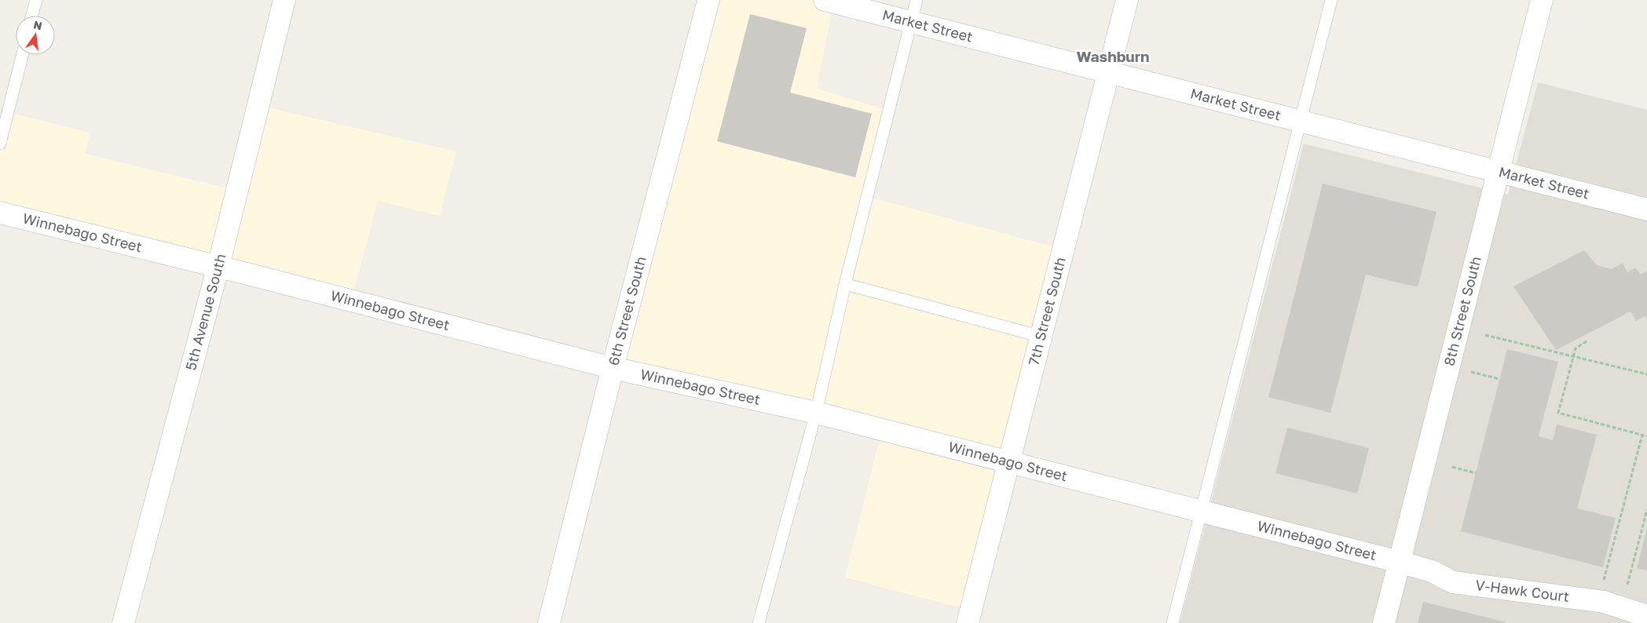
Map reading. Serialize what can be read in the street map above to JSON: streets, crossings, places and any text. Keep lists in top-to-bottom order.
{
  "streets": {
    "street": [
      "Market Street",
      "Winnebago Street",
      "6th Street South",
      "7th Street South",
      "8th Street South",
      "5th Avenue South",
      "V-Hawk Court"
    ]
  },
  "crossings": [
    ["Market Street", "7th Street South"],
    ["Market Street", "8th Street South"],
    ["Winnebago Street", "6th Street South"],
    ["Winnebago Street", "7th Street South"],
    ["Winnebago Street", "8th Street South"],
    ["Winnebago Street", "5th Avenue South"],
    ["Winnebago Street", "V-Hawk Court"],
    ["8th Street South", "V-Hawk Court"]
  ],
  "districts": ["Washburn"],
  "north": "top"
}
